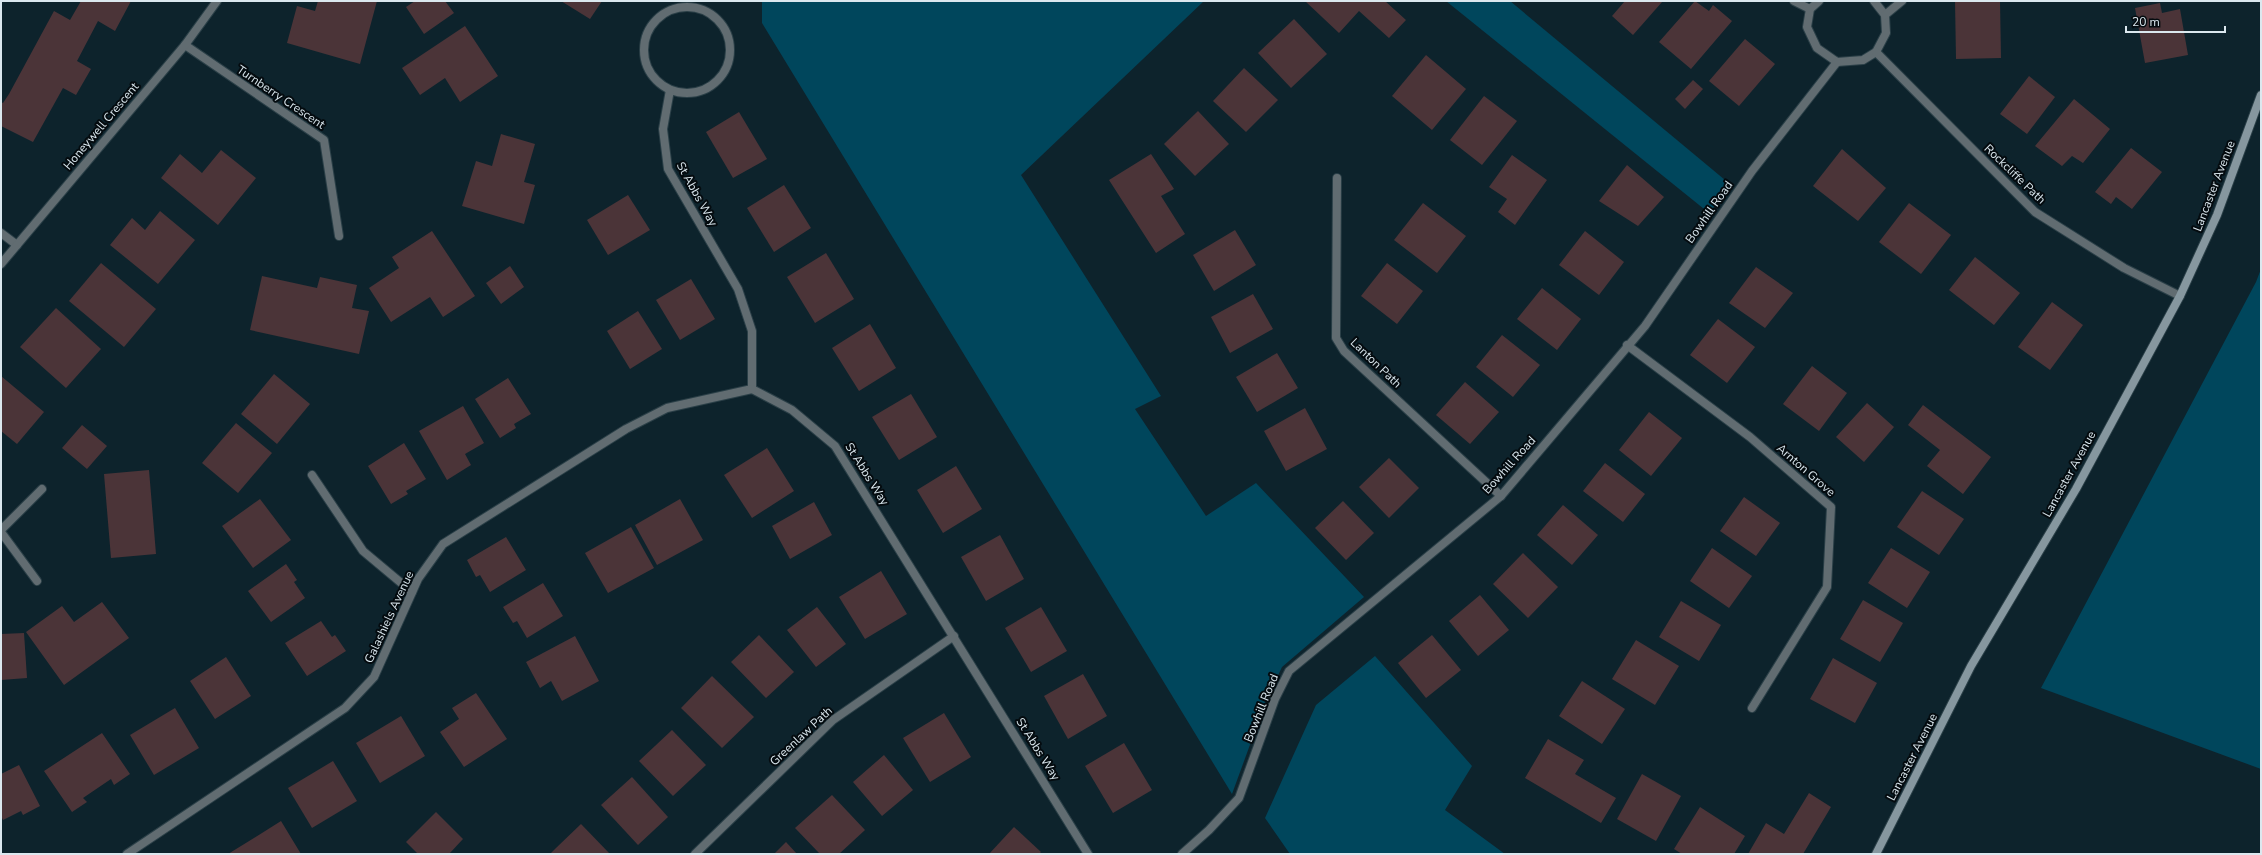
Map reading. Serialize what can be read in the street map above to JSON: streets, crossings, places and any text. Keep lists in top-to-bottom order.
{
  "streets": {
    "main road": ["Lancaster Avenue"],
    "street": [
      "Turnberry Crescent",
      "Honeywell Crescent",
      "Rockcliffe Path",
      "St Abbs Way",
      "Bowhill Road",
      "Lanton Path",
      "Arnton Grove",
      "Galashiels Avenue",
      "Greenlaw Path"
    ]
  },
  "crossings": [
    ["Turnberry Crescent", "Honeywell Crescent"],
    ["Rockcliffe Path", "Lancaster Avenue"],
    ["St Abbs Way", "Galashiels Avenue"],
    ["St Abbs Way", "Greenlaw Path"],
    ["Bowhill Road", "Lanton Path"],
    ["Bowhill Road", "Arnton Grove"]
  ],
  "scale_bar": "20 m"
}
